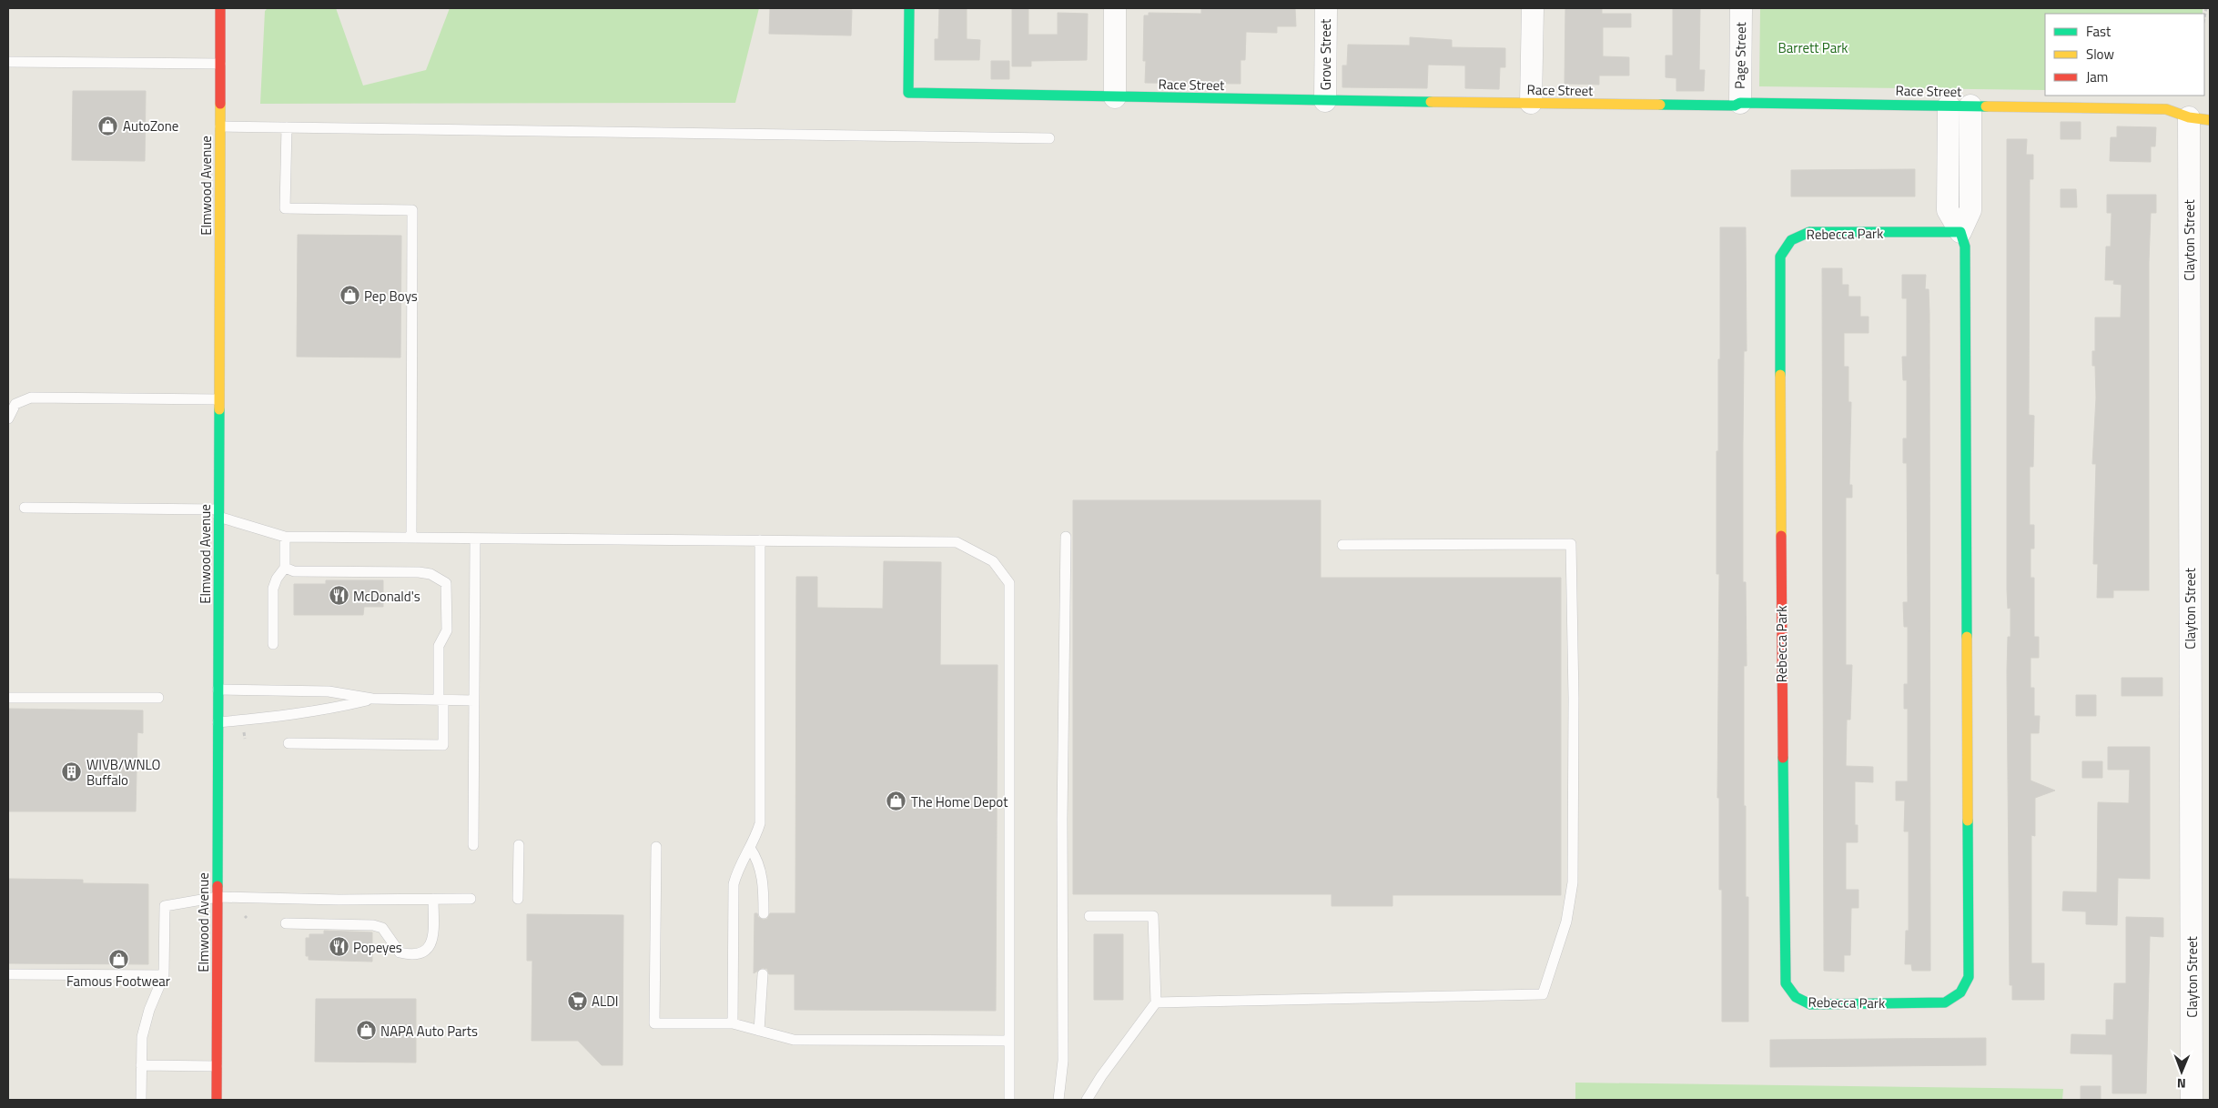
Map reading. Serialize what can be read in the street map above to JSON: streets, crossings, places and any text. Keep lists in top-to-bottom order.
{
  "streets": {
    "street": [
      "Grove Street",
      "Page Street",
      "Race Street",
      "Elmwood Avenue",
      "Rebecca Park",
      "Clayton Street"
    ]
  },
  "crossings": [
    ["Grove Street", "Race Street"],
    ["Page Street", "Race Street"],
    ["Race Street", "Rebecca Park"],
    ["Race Street", "Clayton Street"]
  ],
  "parks": ["Barrett Park"],
  "places": {
    "shop": [
      "AutoZone",
      "Pep Boys",
      "The Home Depot",
      "Famous Footwear",
      "NAPA Auto Parts"
    ],
    "restaurant": ["McDonald's", "Popeyes"],
    "building": ["WIVB/WNLO Buffalo"],
    "supermarket": ["ALDI"]
  },
  "legend": ["Fast", "Slow", "Jam"],
  "north": "bottom"
}
